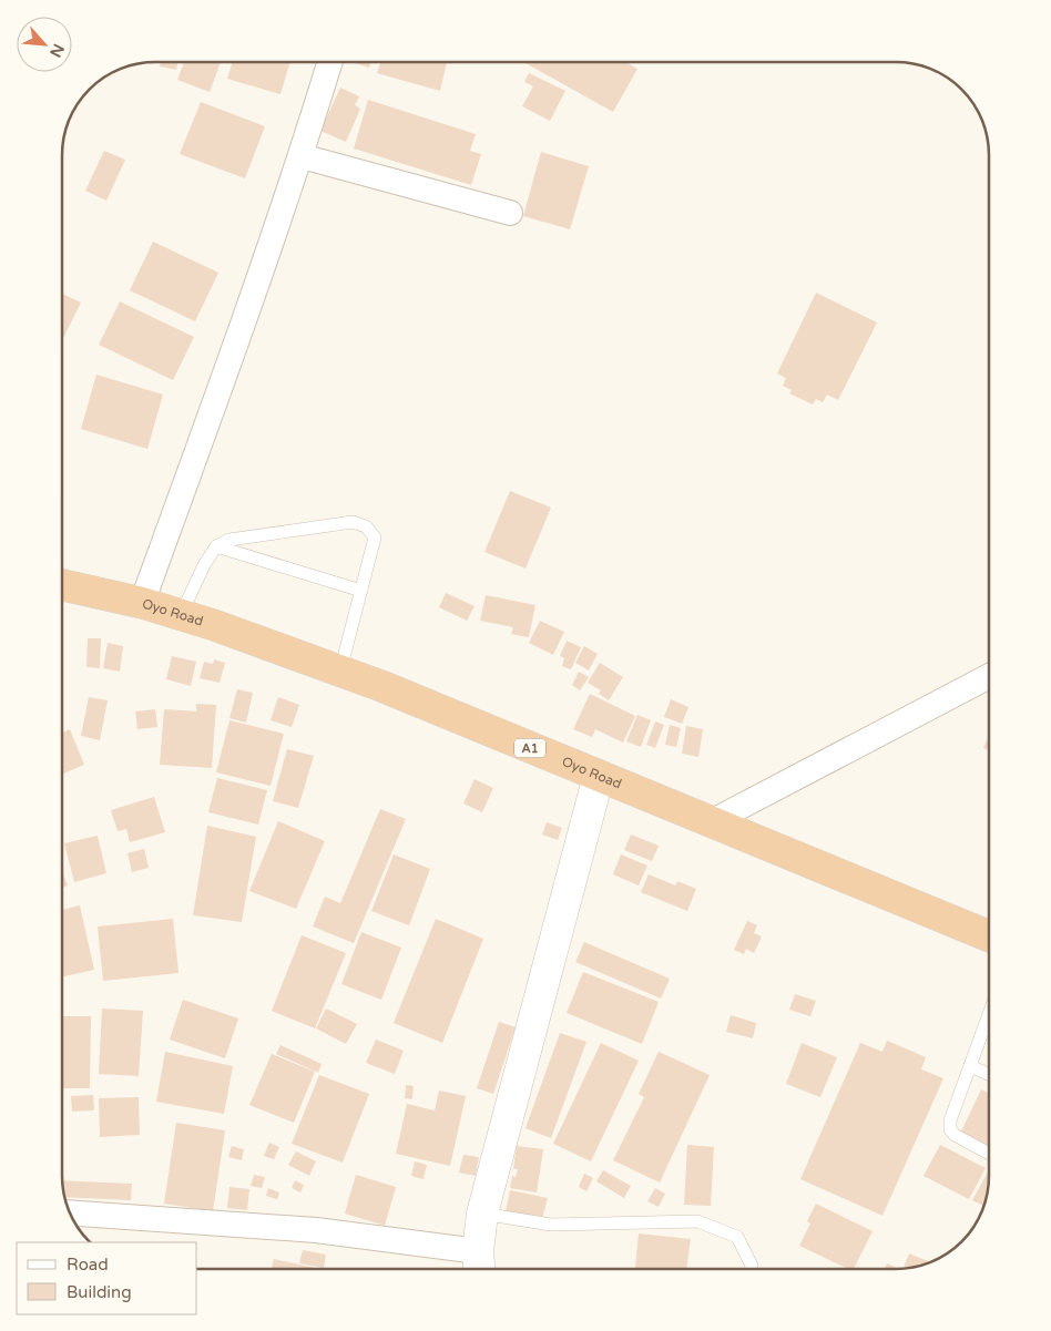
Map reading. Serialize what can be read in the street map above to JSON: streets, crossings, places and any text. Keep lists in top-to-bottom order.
{
  "streets": {
    "highway": ["Oyo Road", "A1"]
  },
  "legend": ["Road", "Building"],
  "north": "bottom right"
}
